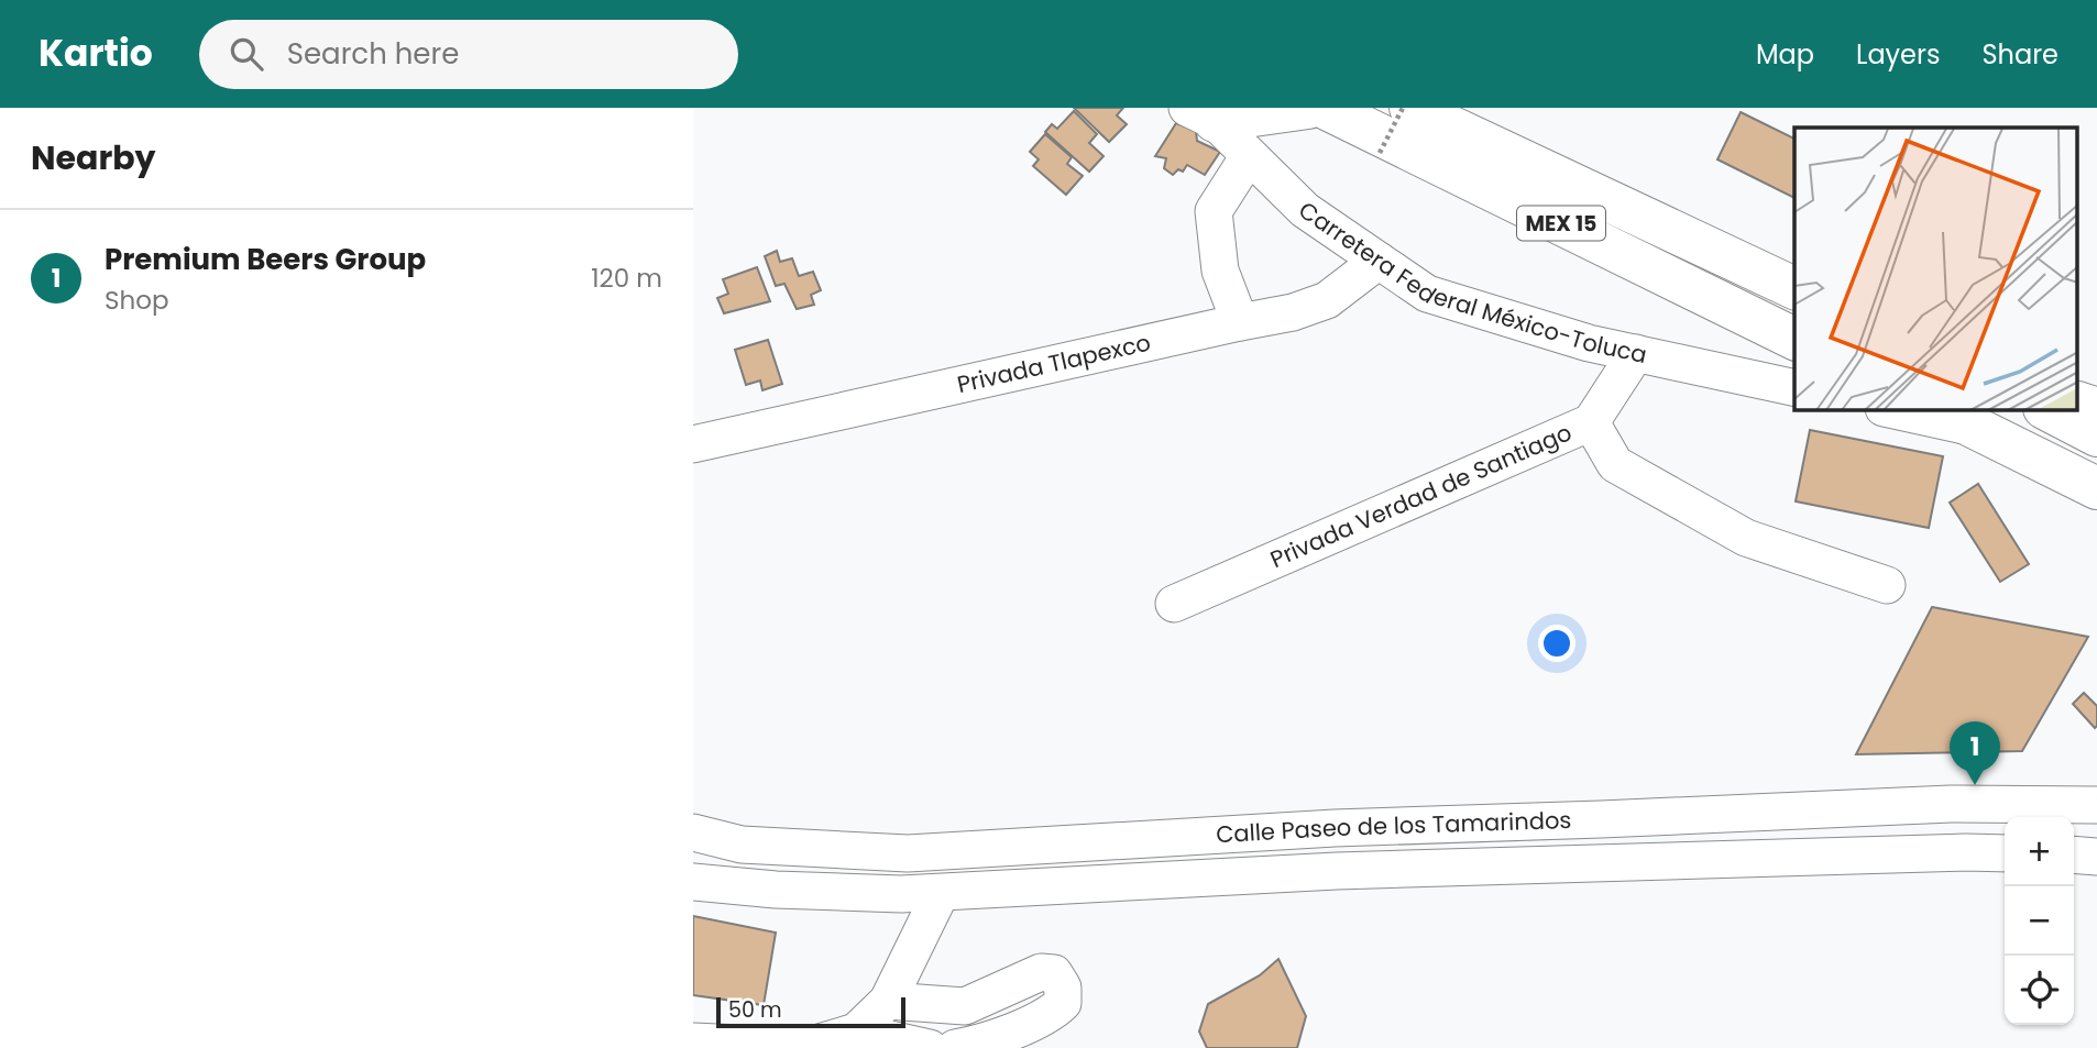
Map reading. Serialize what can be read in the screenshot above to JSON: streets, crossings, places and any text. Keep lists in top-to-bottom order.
{
  "streets": {
    "main road": ["MEX 15"],
    "street": [
      "Carretera Federal México-Toluca",
      "Privada Tlapexco",
      "Privada Verdad de Santiago",
      "Calle Paseo de los Tamarindos"
    ]
  },
  "crossings": [
    ["Carretera Federal México-Toluca", "Privada Tlapexco"],
    ["Carretera Federal México-Toluca", "Privada Verdad de Santiago"]
  ],
  "scale_bar": "50 m",
  "page": {
    "header": "Kartio",
    "search": "Search here",
    "nav": ["Map", "Layers", "Share"],
    "heading": "Nearby",
    "list": [
      {
        "mark": "1",
        "name": "Premium Beers Group",
        "note": "Shop",
        "value": "120 m"
      }
    ],
    "pins": "1",
    "map_buttons": ["+", "−"],
    "scale": "50 m"
  }
}
